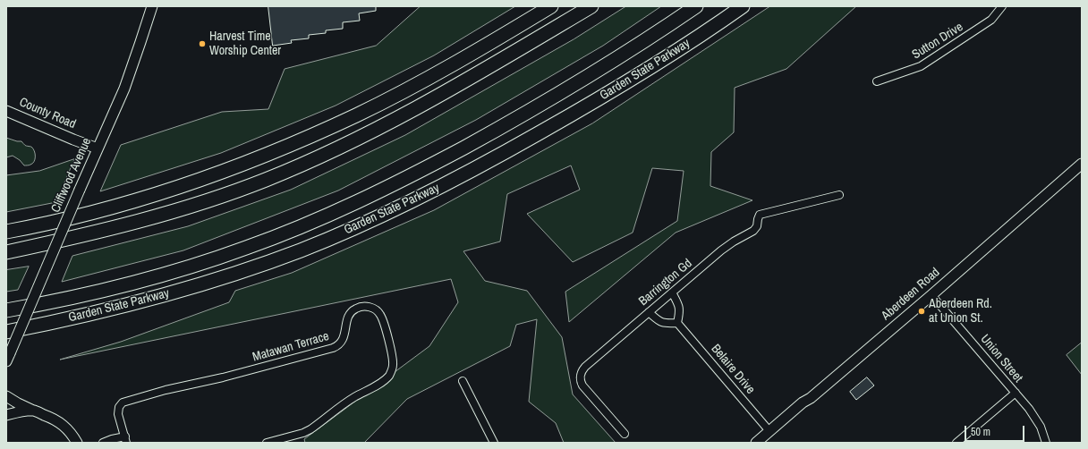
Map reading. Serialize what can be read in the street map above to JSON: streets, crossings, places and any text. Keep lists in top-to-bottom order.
{
  "streets": {
    "highway": ["Garden State Parkway"],
    "street": [
      "Sutton Drive",
      "County Road",
      "Cliffwood Avenue",
      "Barrington Gd",
      "Aberdeen Road",
      "Matawan Terrace",
      "Union Street",
      "Belaire Drive"
    ]
  },
  "crossings": [
    ["County Road", "Cliffwood Avenue"],
    ["Aberdeen Road", "Union Street"],
    ["Aberdeen Road", "Belaire Drive"]
  ],
  "places": ["Harvest Time Worship Center", "Aberdeen Rd. at Union St."],
  "scale_bar": "50 m"
}
